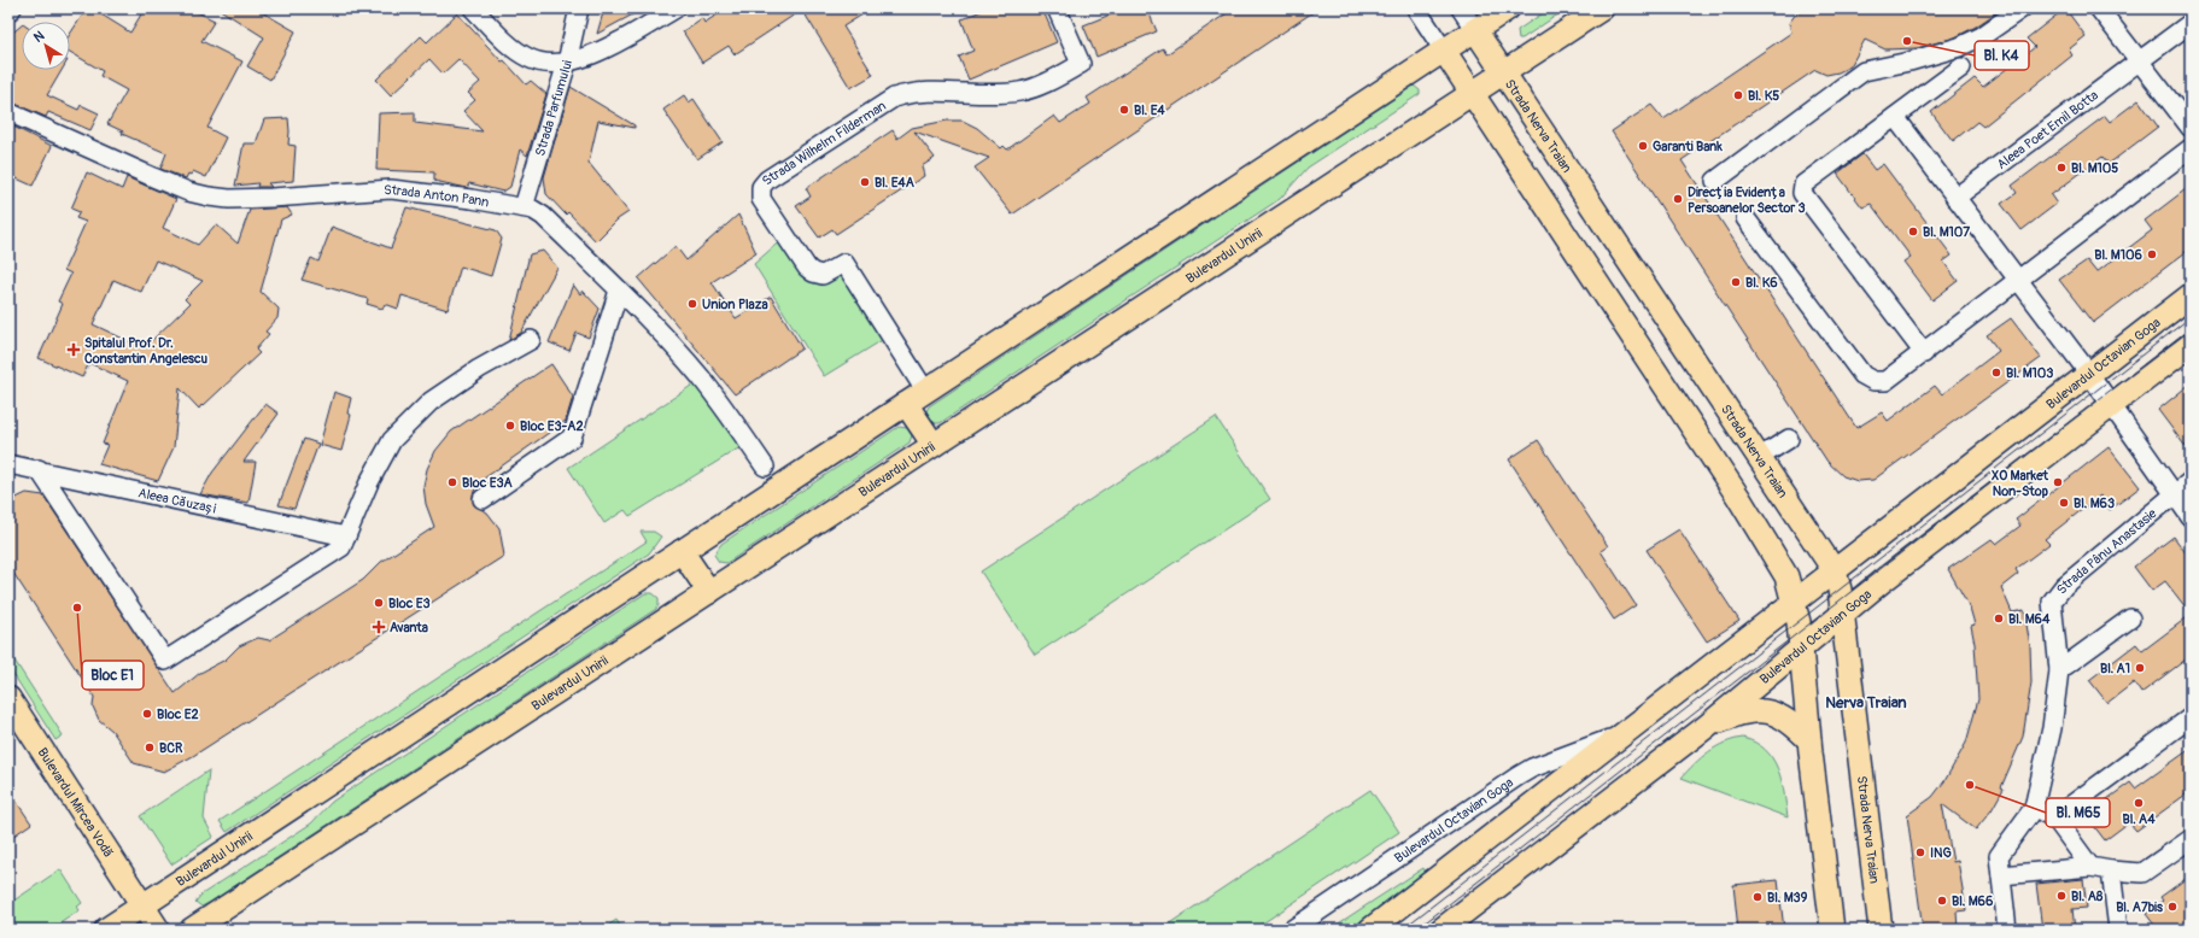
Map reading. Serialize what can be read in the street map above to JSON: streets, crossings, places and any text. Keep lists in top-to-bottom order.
{
  "streets": {
    "main road": [
      "Strada Nerva Traian",
      "Bulevardul Unirii",
      "Bulevardul Octavian Goga",
      "Bulevardul Mircea Vodă"
    ],
    "street": [
      "Strada Parfumului",
      "Aleea Poet Emil Botta",
      "Strada Wilhelm Filderman",
      "Strada Anton Pann",
      "Aleea Căuzași",
      "Strada Pânu Anastasie"
    ]
  },
  "crossings": [
    ["Strada Parfumului", "Strada Anton Pann"],
    ["Strada Nerva Traian", "Bulevardul Unirii"],
    ["Strada Nerva Traian", "Bulevardul Octavian Goga"],
    ["Strada Wilhelm Filderman", "Bulevardul Unirii"],
    ["Bulevardul Unirii", "Bulevardul Mircea Vodă"]
  ],
  "districts": ["Nerva Traian"],
  "places": {
    "other": [
      "Bl. K4",
      "Bl. K5",
      "Bl. E4",
      "Garanti Bank",
      "Bl. M105",
      "Bl. E4A",
      "Direcția Evidența Persoanelor Sector 3",
      "Bl. M107",
      "Bl. M106",
      "Bl. K6",
      "Union Plaza",
      "Bl. M103",
      "Bloc E3-A2",
      "Bloc E3A",
      "XO Market Non-Stop",
      "Bl. M63",
      "Bloc E3",
      "Bloc E1",
      "Bl. M64",
      "Bl. A1",
      "Bloc E2",
      "BCR",
      "Bl. M65",
      "Bl. A4",
      "ING",
      "Bl. A8",
      "Bl. M39",
      "Bl. M66",
      "Bl. A7bis"
    ],
    "health": ["Spitalul Prof. Dr. Constantin Angelescu", "Avanta"]
  },
  "north": "top left"
}
